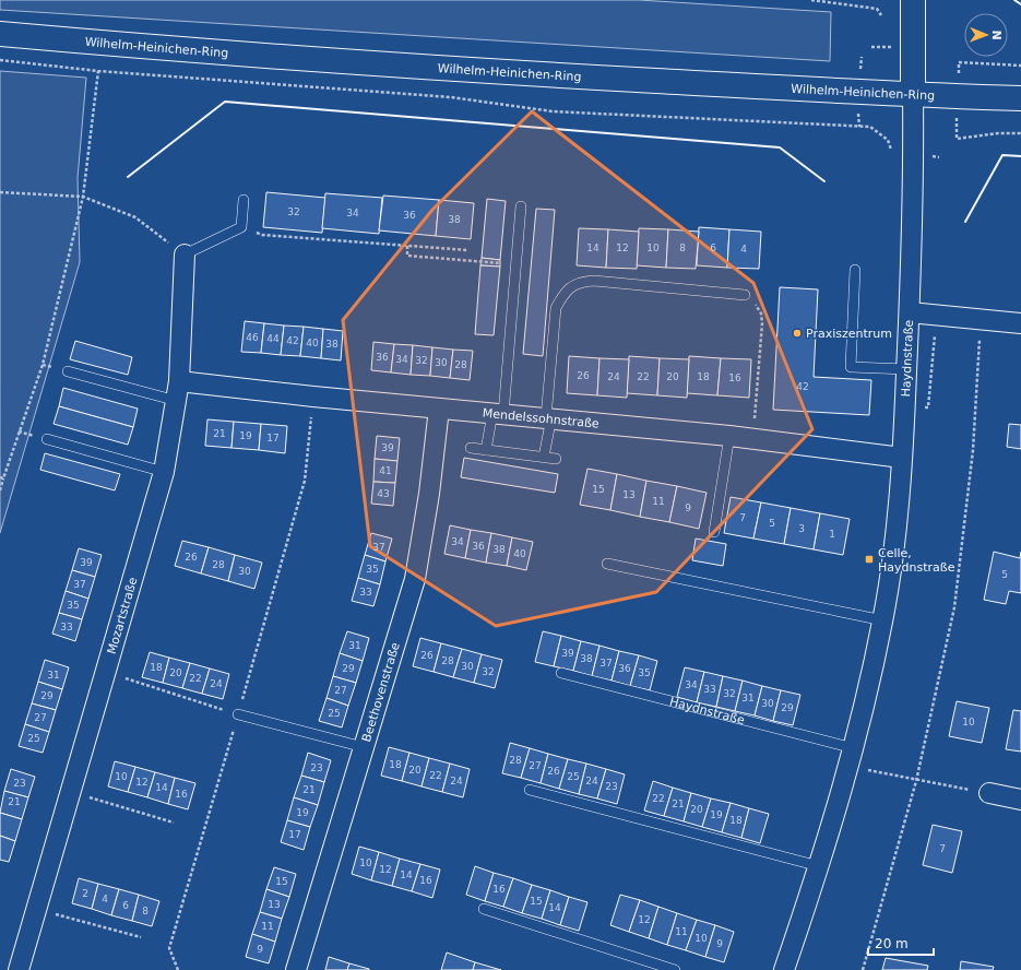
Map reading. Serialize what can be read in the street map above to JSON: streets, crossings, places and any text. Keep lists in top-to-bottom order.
{
  "streets": {
    "main road": ["Wilhelm-Heinichen-Ring"],
    "street": [
      "Haydnstraße",
      "Mendelssohnstraße",
      "Mozartstraße",
      "Beethovenstraße"
    ]
  },
  "crossings": [
    ["Wilhelm-Heinichen-Ring", "Haydnstraße"],
    ["Haydnstraße", "Mendelssohnstraße"],
    ["Mendelssohnstraße", "Mozartstraße"],
    ["Mendelssohnstraße", "Beethovenstraße"]
  ],
  "places": {
    "other": ["Praxiszentrum"],
    "transit": ["Celle, Haydnstraße"]
  },
  "house_numbers": [
    "32",
    "34",
    "36",
    "38",
    "14",
    "12",
    "10",
    "8",
    "6",
    "4",
    "46",
    "44",
    "42",
    "40",
    "38",
    "36",
    "34",
    "32",
    "30",
    "28",
    "26",
    "24",
    "22",
    "20",
    "18",
    "16",
    "42",
    "21",
    "19",
    "17",
    "39",
    "41",
    "15",
    "43",
    "13",
    "11",
    "9",
    "7",
    "5",
    "3",
    "1",
    "34",
    "36",
    "37",
    "38",
    "40",
    "26",
    "39",
    "28",
    "35",
    "30",
    "5",
    "37",
    "33",
    "35",
    "33",
    "31",
    "39",
    "26",
    "38",
    "28",
    "37",
    "30",
    "18",
    "29",
    "36",
    "32",
    "20",
    "35",
    "31",
    "22",
    "24",
    "34",
    "33",
    "27",
    "32",
    "29",
    "31",
    "30",
    "29",
    "25",
    "27",
    "10",
    "25",
    "28",
    "18",
    "27",
    "23",
    "20",
    "26",
    "22",
    "10",
    "25",
    "24",
    "24",
    "12",
    "23",
    "23",
    "14",
    "21",
    "16",
    "22",
    "21",
    "21",
    "20",
    "19",
    "19",
    "18",
    "17",
    "7",
    "10",
    "12",
    "14",
    "16",
    "15",
    "16",
    "2",
    "4",
    "15",
    "13",
    "6",
    "14",
    "8",
    "12",
    "11",
    "11",
    "10",
    "9",
    "9"
  ],
  "scale_bar": "20 m",
  "north": "right"
}
